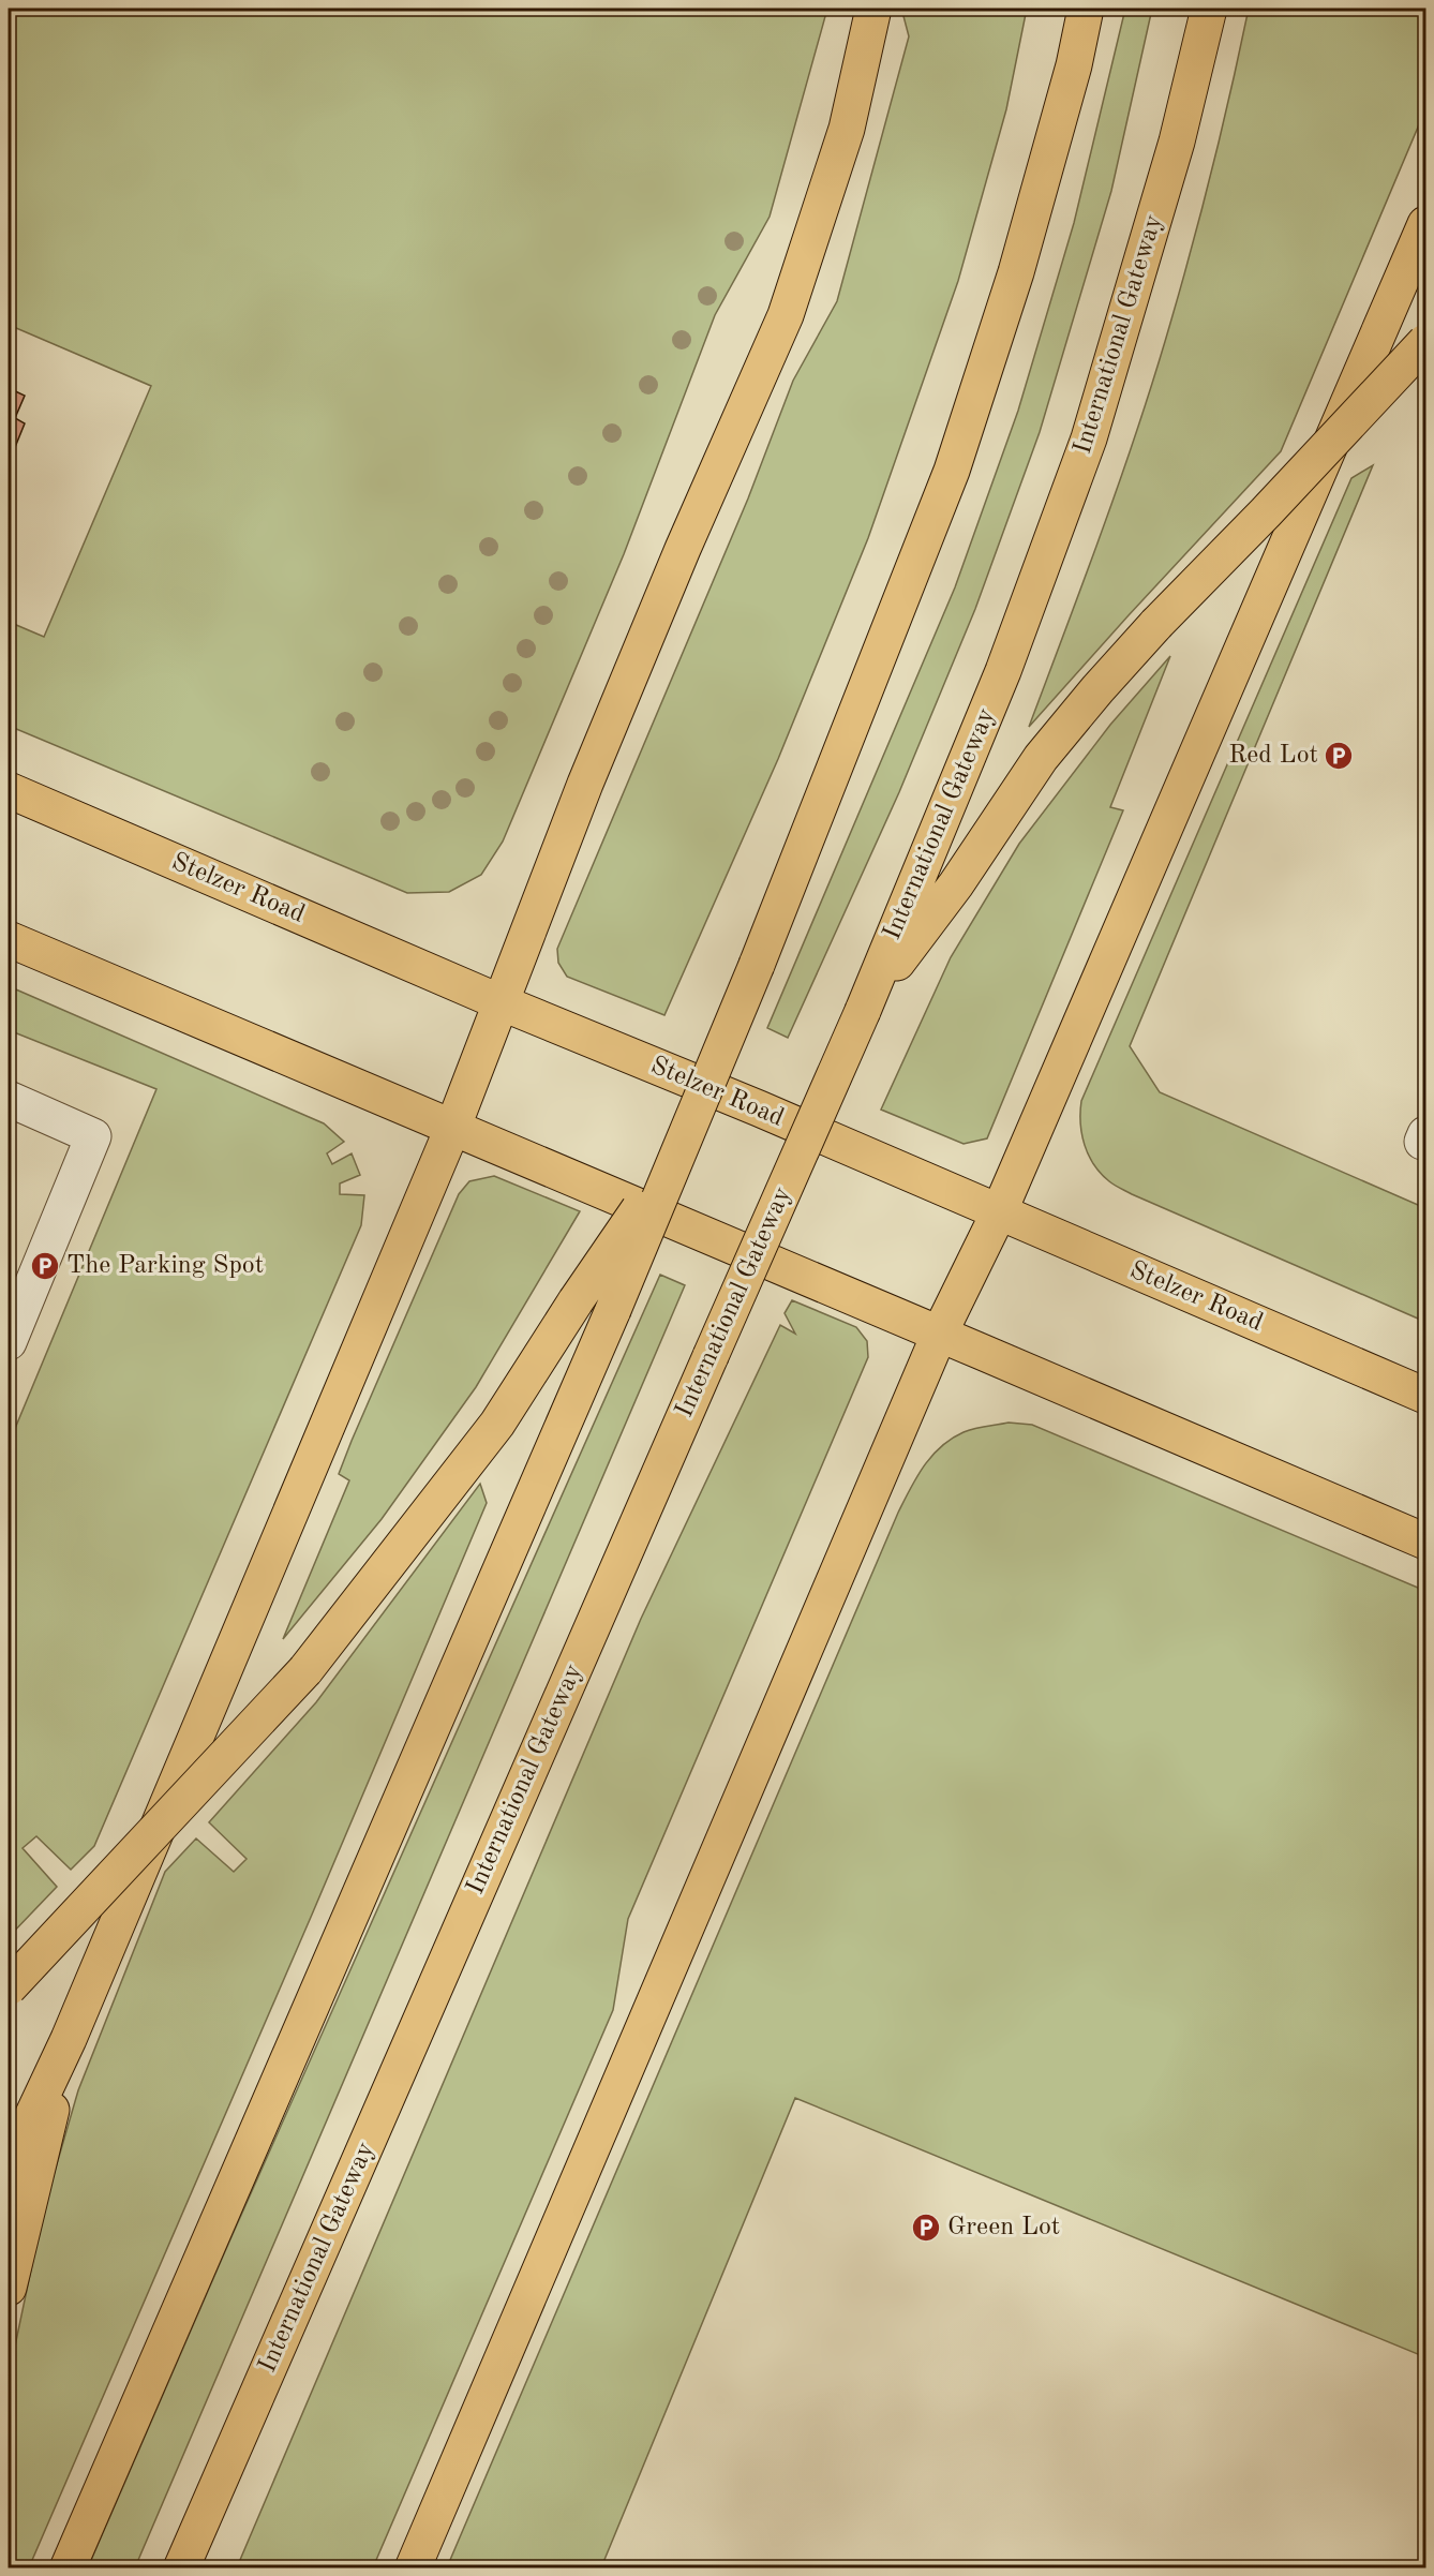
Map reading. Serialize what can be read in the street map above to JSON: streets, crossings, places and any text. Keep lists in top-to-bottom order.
{
  "streets": {
    "main road": ["International Gateway", "Stelzer Road"]
  },
  "places": {
    "parking": ["Red Lot", "The Parking Spot", "Green Lot"]
  }
}
